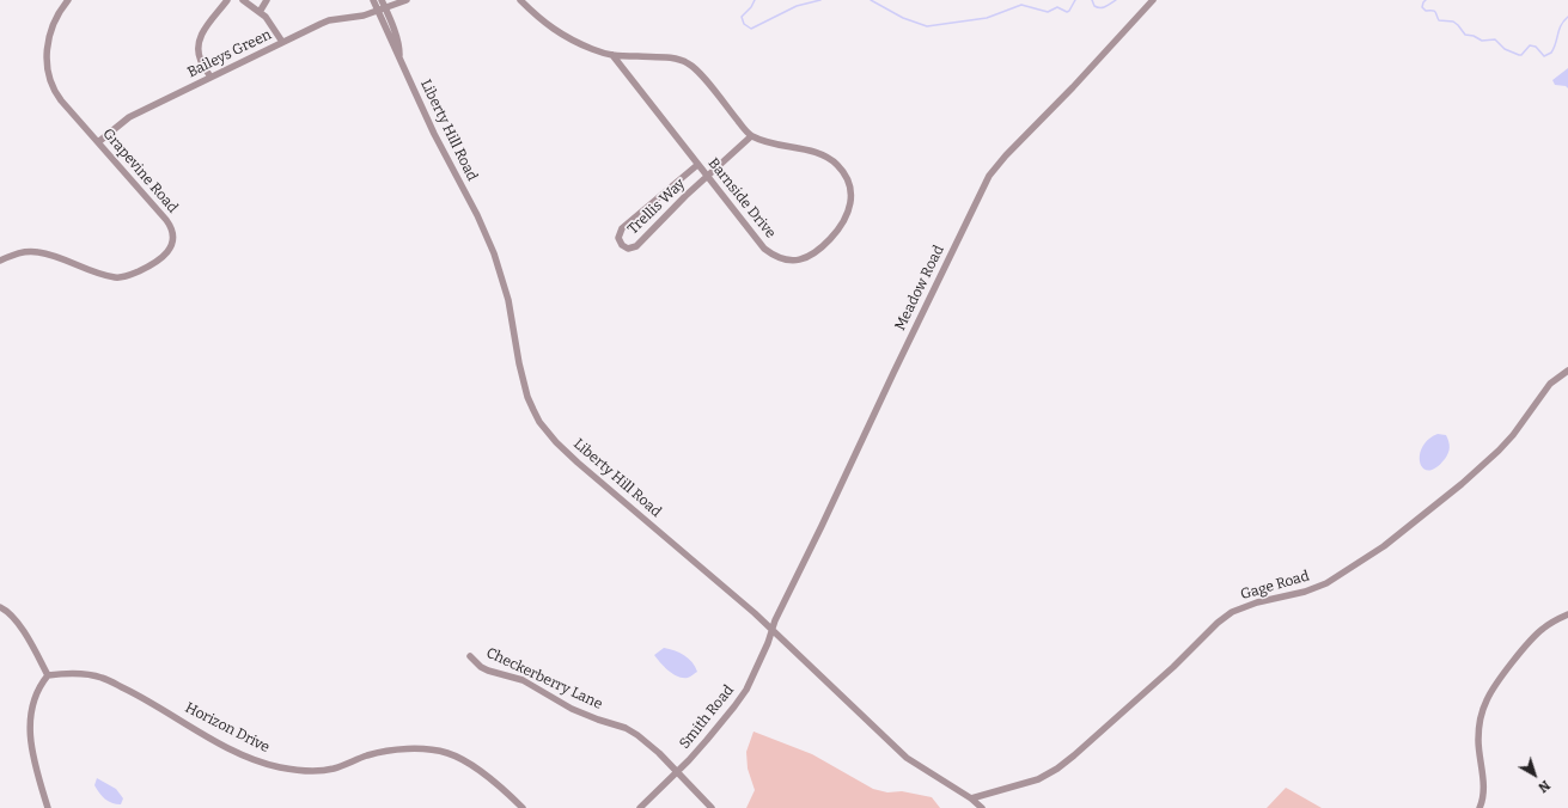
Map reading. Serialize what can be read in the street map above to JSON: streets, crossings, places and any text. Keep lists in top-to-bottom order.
{
  "streets": {
    "street": [
      "Baileys Green",
      "Liberty Hill Road",
      "Grapevine Road",
      "Barnside Drive",
      "Trellis Way",
      "Meadow Road",
      "Gage Road",
      "Checkerberry Lane",
      "Smith Road",
      "Horizon Drive"
    ]
  },
  "crossings": [
    ["Baileys Green", "Liberty Hill Road"],
    ["Baileys Green", "Grapevine Road"],
    ["Liberty Hill Road", "Meadow Road"],
    ["Liberty Hill Road", "Gage Road"],
    ["Liberty Hill Road", "Smith Road"],
    ["Barnside Drive", "Trellis Way"],
    ["Meadow Road", "Smith Road"],
    ["Checkerberry Lane", "Smith Road"]
  ],
  "north": "bottom right"
}
